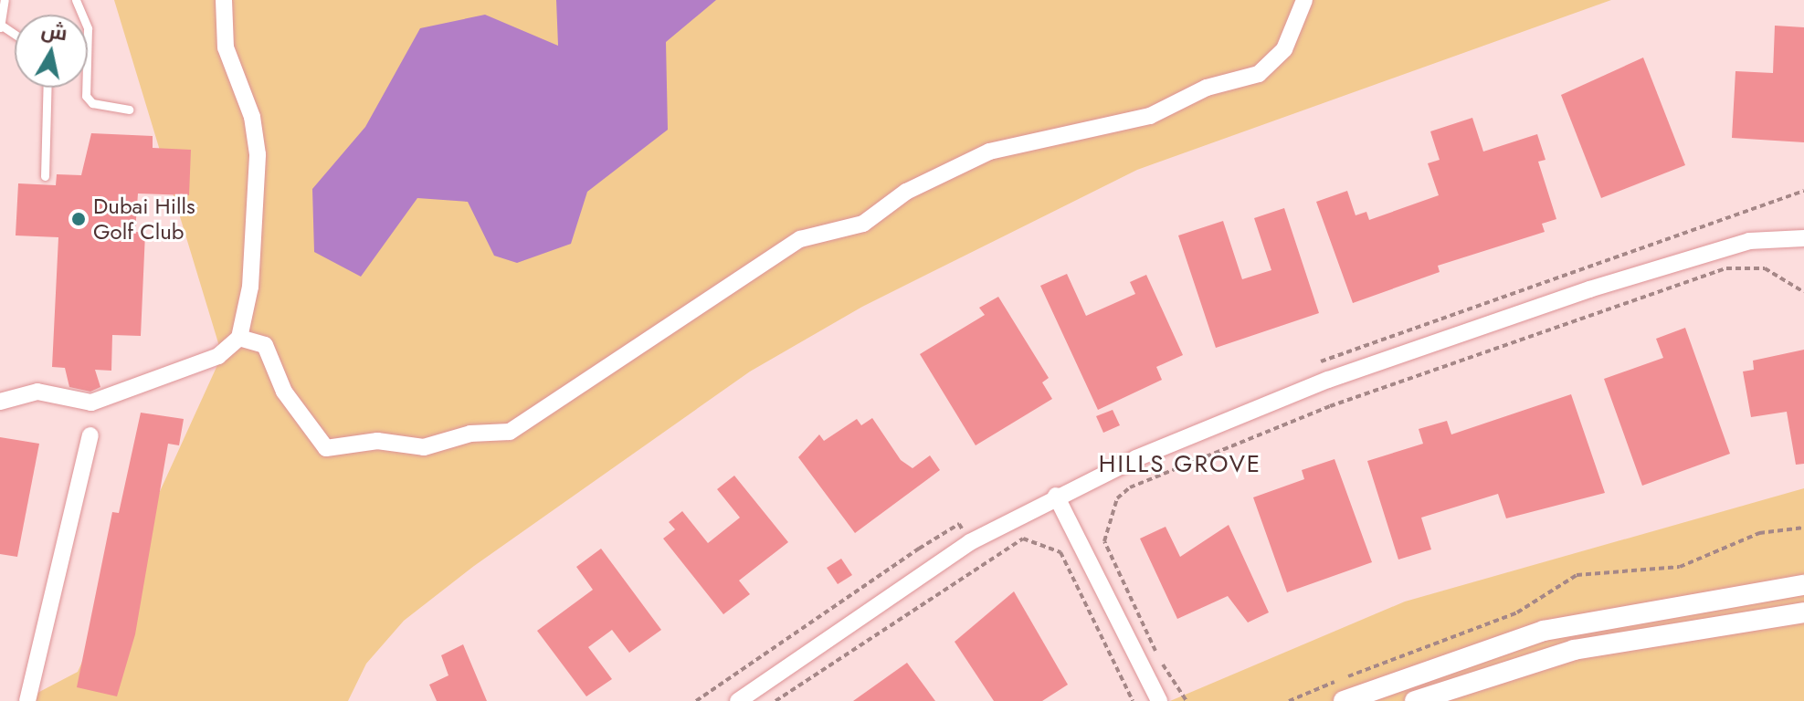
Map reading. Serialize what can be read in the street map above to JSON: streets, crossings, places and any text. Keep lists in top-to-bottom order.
{
  "districts": ["HILLS GROVE"],
  "places": ["Dubai Hills Golf Club"],
  "north": "top"
}
